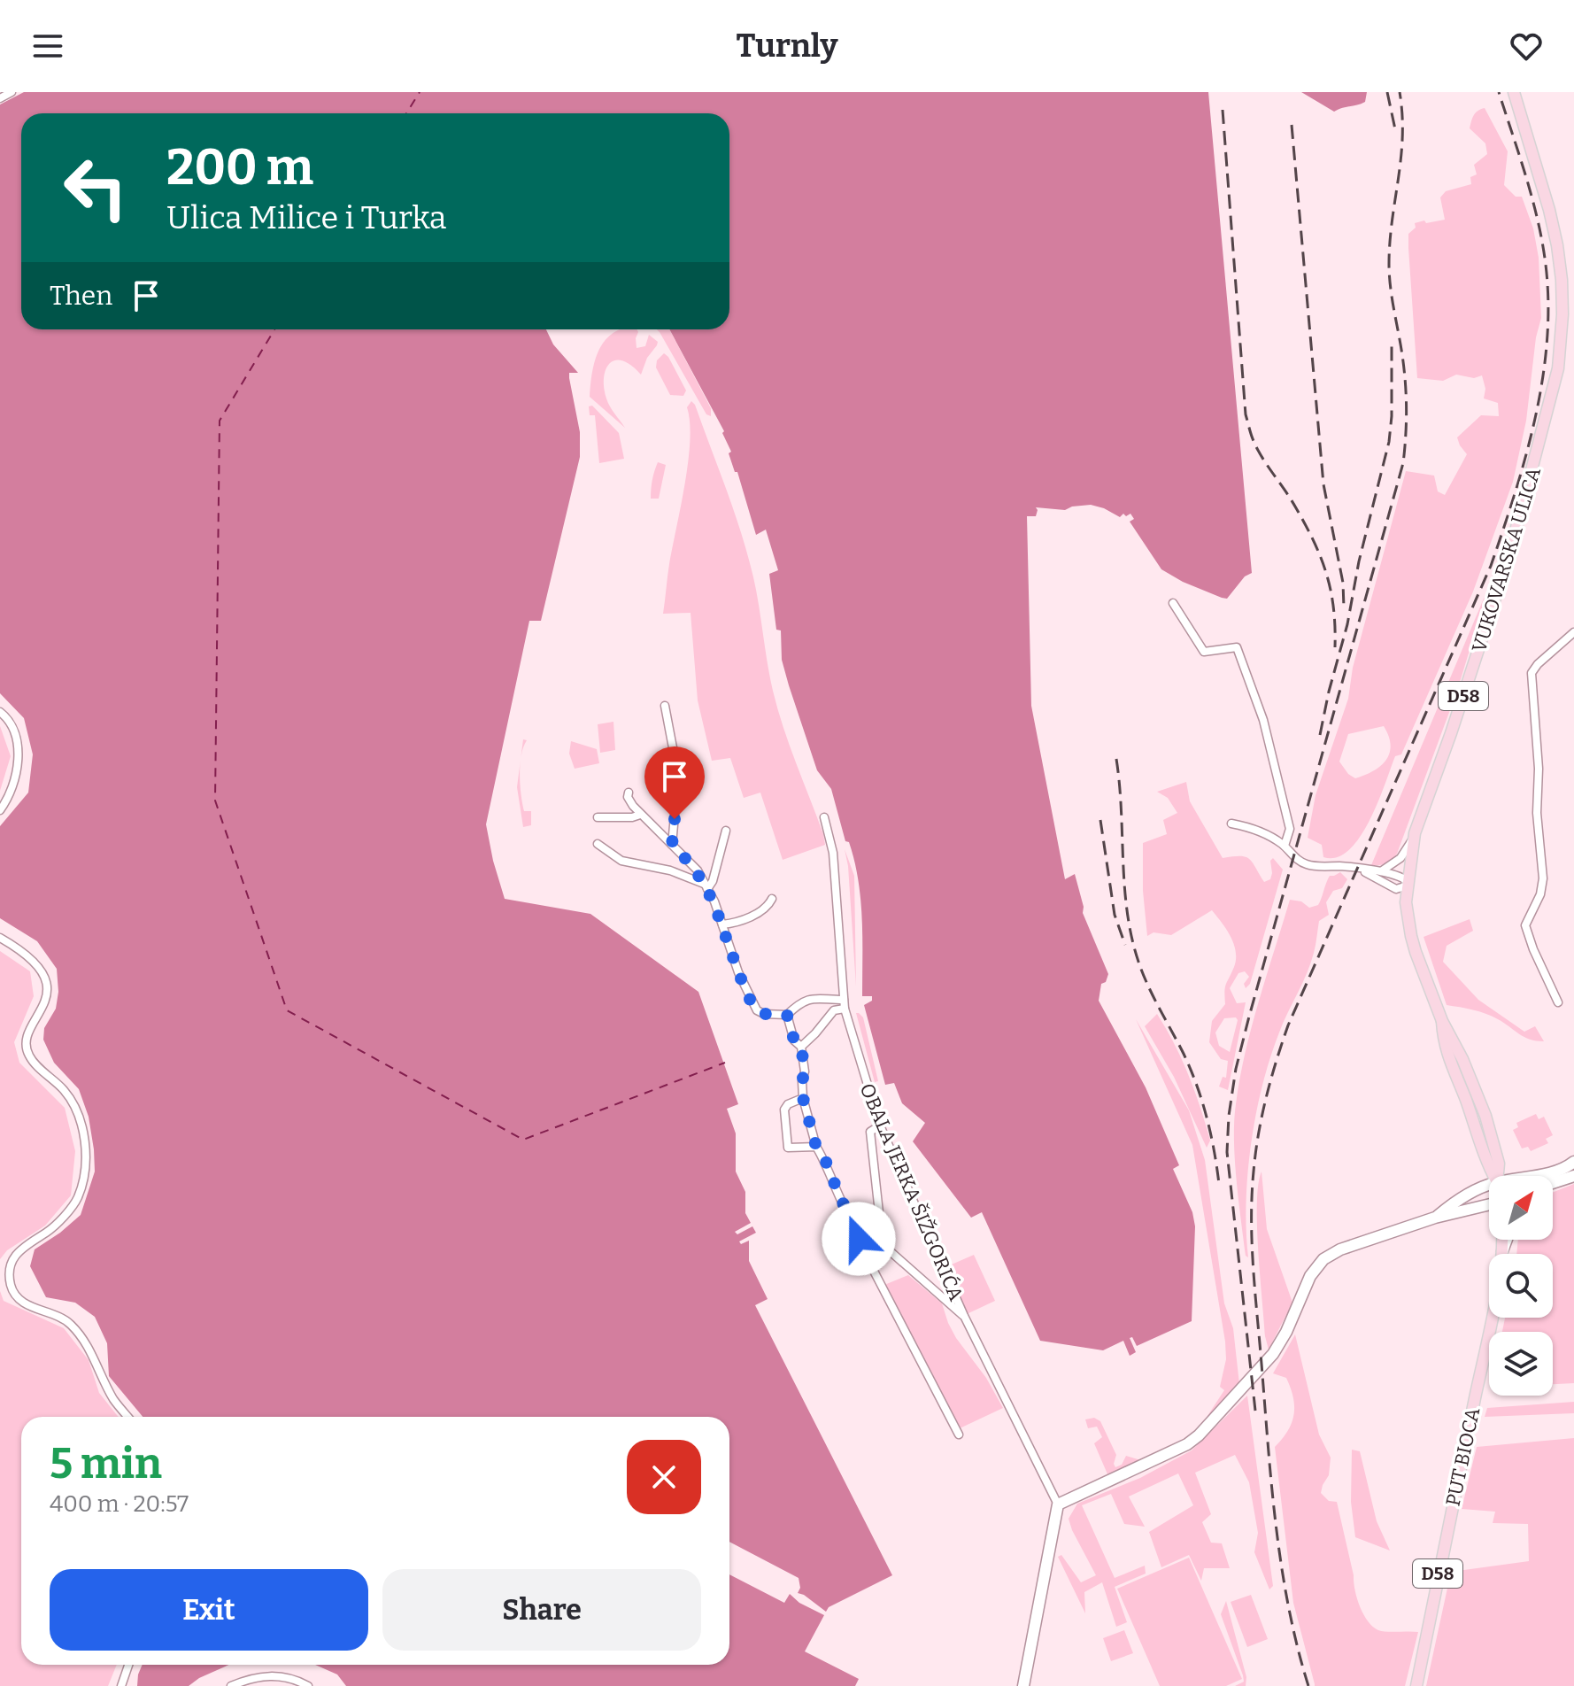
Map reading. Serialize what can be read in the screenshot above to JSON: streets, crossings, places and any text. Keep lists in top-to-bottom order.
{
  "streets": {
    "main road": ["VUKOVARSKA ULICA", "D58", "PUT BIOCA"],
    "street": ["OBALA JERKA ŠIŽGORIĆA"]
  },
  "north": "top right",
  "page": {
    "header": "Turnly",
    "turn": ["200 m", "Ulica Milice i Turka"],
    "then": "Then",
    "heading": ["5 min", "400 m · 20:57"],
    "buttons": ["Exit", "Share"]
  }
}
